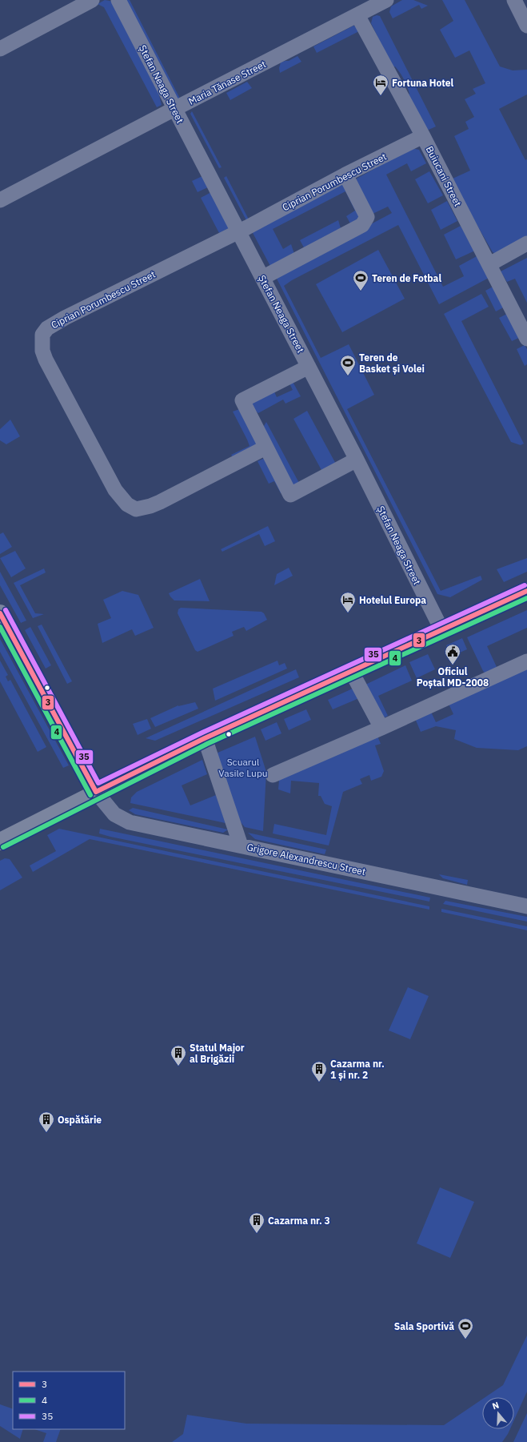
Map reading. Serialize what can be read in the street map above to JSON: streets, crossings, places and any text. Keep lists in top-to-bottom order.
{
  "streets": {
    "street": [
      "Maria Tănase Street",
      "Ștefan Neaga Street",
      "Buiucani Street",
      "Ciprian Porumbescu Street",
      "Grigore Alexandrescu Street"
    ]
  },
  "crossings": [
    ["Maria Tănase Street", "Ștefan Neaga Street"],
    ["Maria Tănase Street", "Buiucani Street"],
    ["Ștefan Neaga Street", "Ciprian Porumbescu Street"],
    ["Buiucani Street", "Ciprian Porumbescu Street"]
  ],
  "parks": ["Scuarul Vasile Lupu"],
  "places": {
    "hotel": ["Fortuna Hotel", "Hotelul Europa"],
    "sports": ["Teren de Fotbal", "Teren de Basket și Volei", "Sala Sportivă"],
    "public building": ["Oficiul Poștal MD-2008"],
    "building": [
      "Statul Major al Brigăzii",
      "Cazarma nr. 1 și nr. 2",
      "Ospătărie",
      "Cazarma nr. 3"
    ]
  },
  "lines": ["transit line 35", "transit line 3", "transit line 4"],
  "legend": ["3", "4", "35"],
  "north": "top"
}
